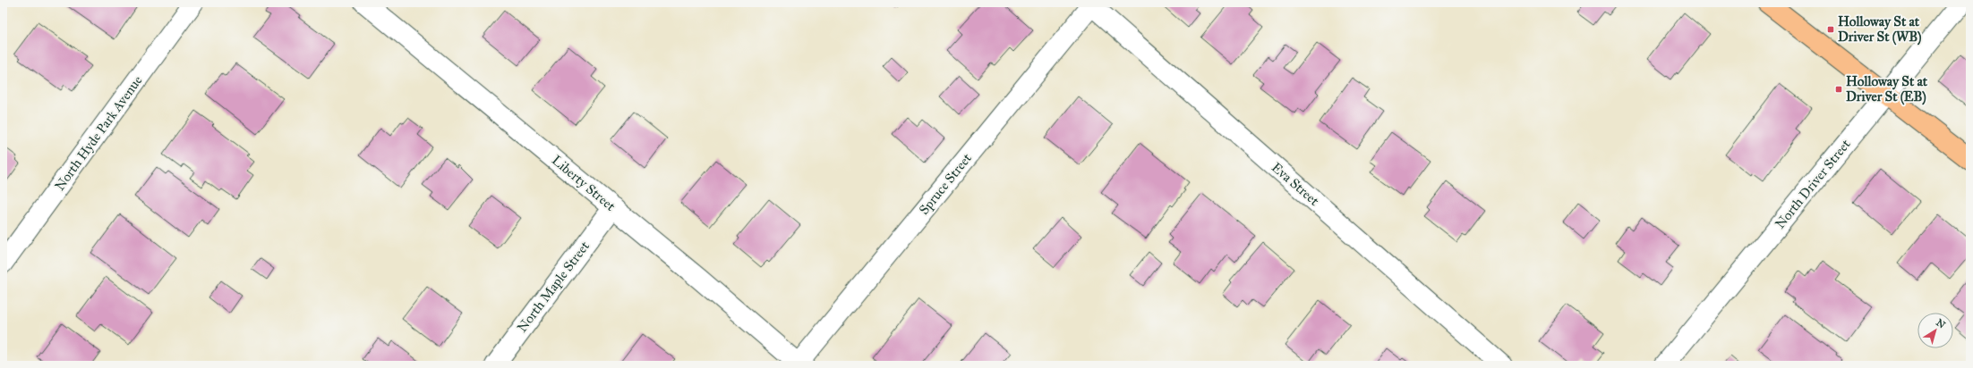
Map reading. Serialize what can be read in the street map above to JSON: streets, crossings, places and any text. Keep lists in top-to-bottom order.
{
  "streets": {
    "street": [
      "North Hyde Park Avenue",
      "Liberty Street",
      "Spruce Street",
      "Eva Street",
      "North Driver Street",
      "North Maple Street"
    ]
  },
  "crossings": [
    ["Liberty Street", "Spruce Street"],
    ["Liberty Street", "North Maple Street"],
    ["Spruce Street", "Eva Street"]
  ],
  "places": {
    "transit": ["Holloway St at Driver St (WB)", "Holloway St at Driver St (EB)"]
  },
  "north": "top right"
}
